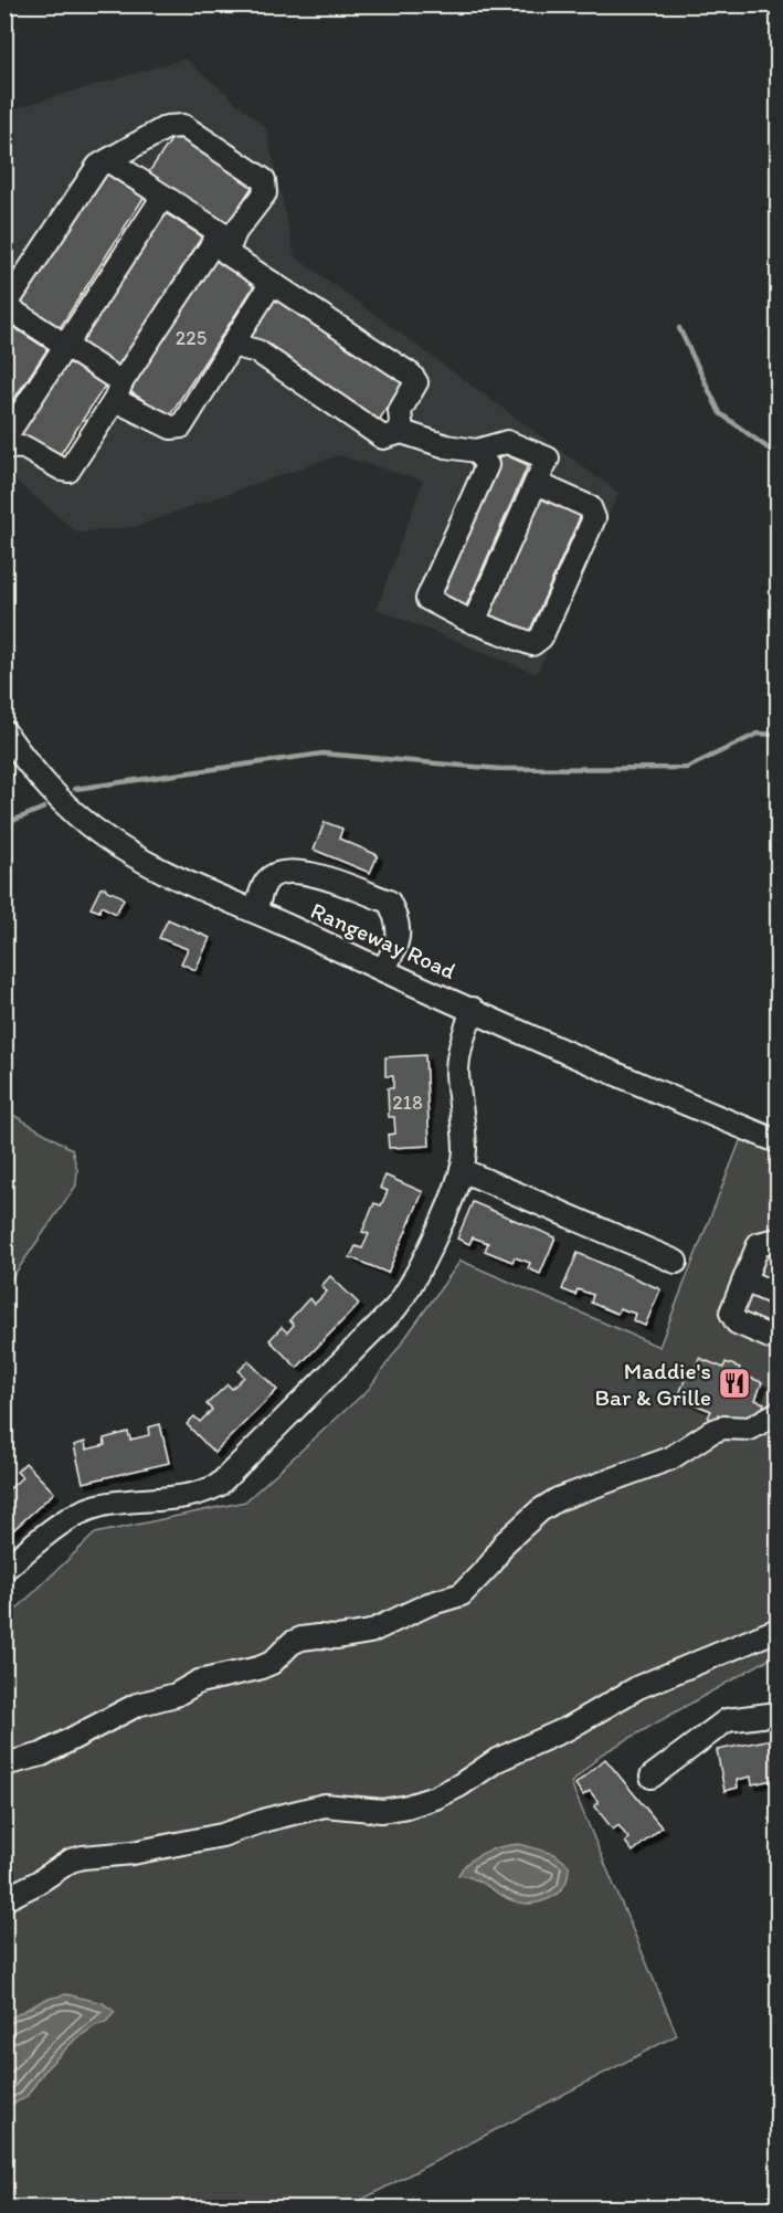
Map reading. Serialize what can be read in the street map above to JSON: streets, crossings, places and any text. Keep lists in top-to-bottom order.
{
  "streets": {
    "street": ["Rangeway Road"]
  },
  "places": {
    "restaurant": ["Maddie's Bar & Grille"]
  },
  "house_numbers": ["225", "218"]
}
